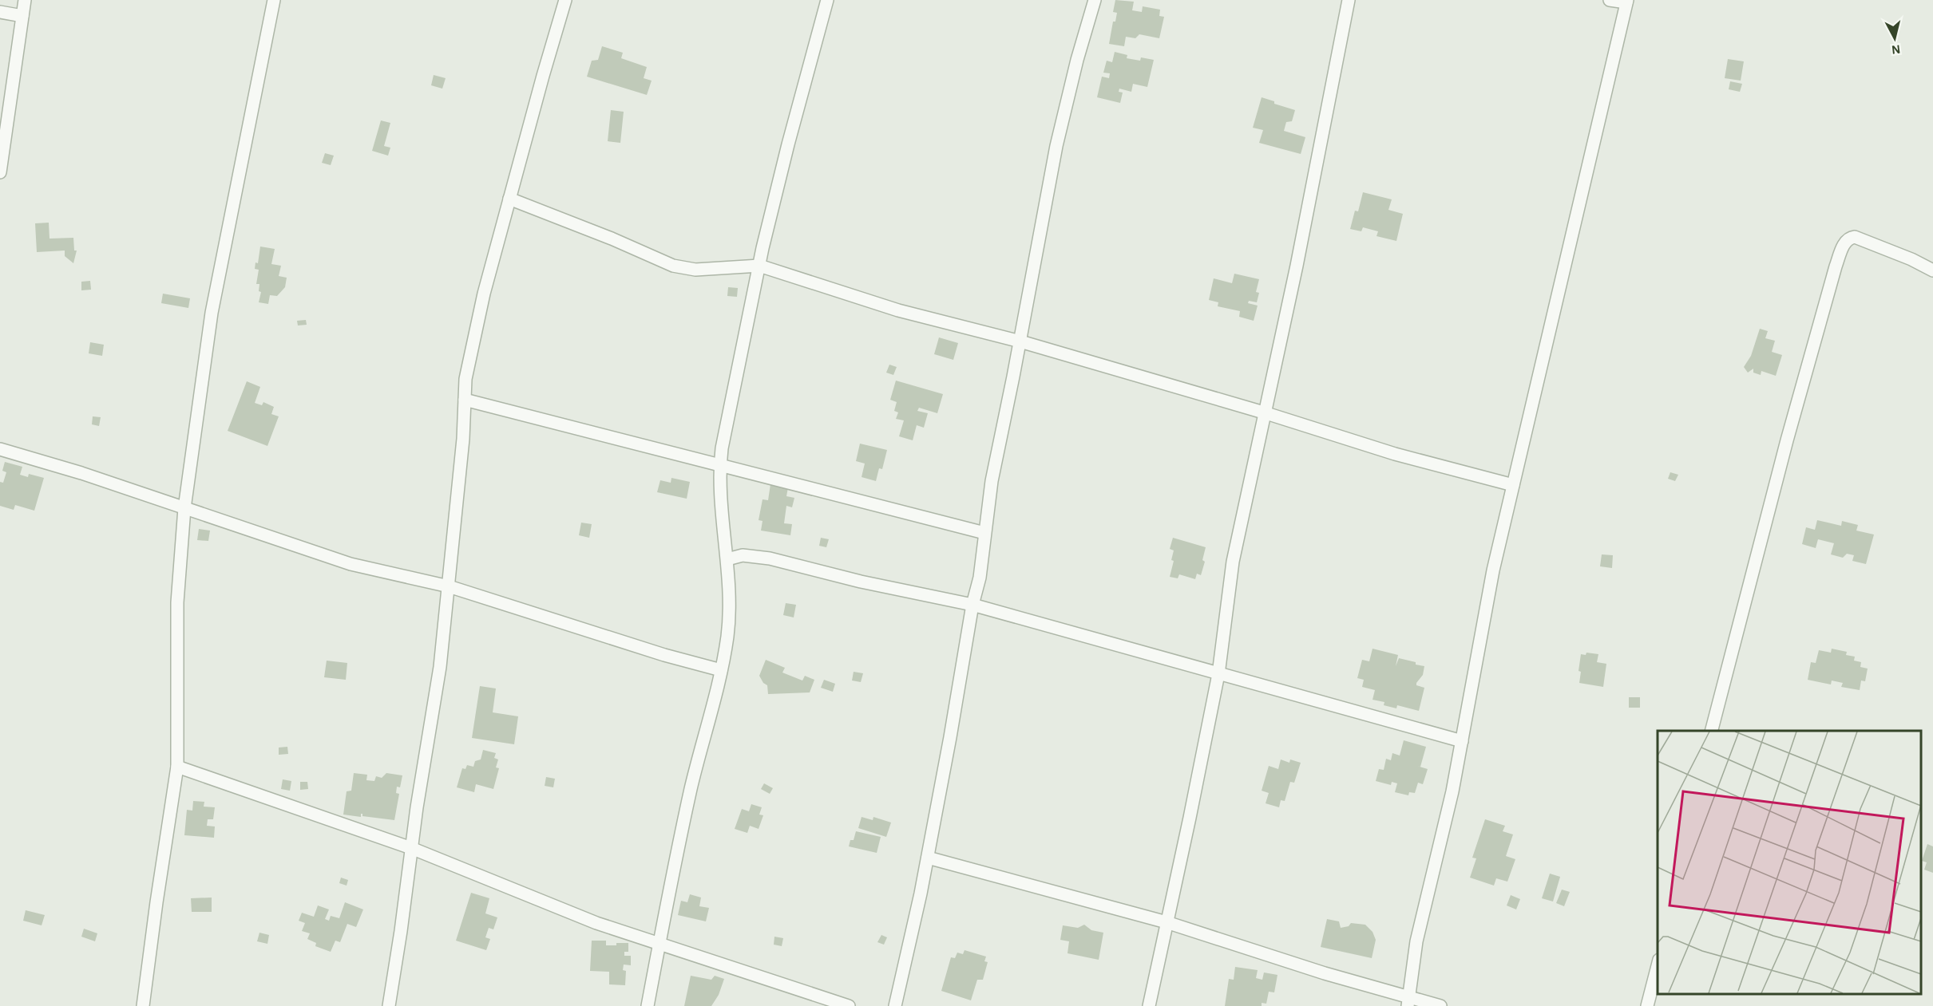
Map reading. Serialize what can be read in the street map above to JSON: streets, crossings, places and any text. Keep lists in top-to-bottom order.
{
  "north": "bottom"
}
